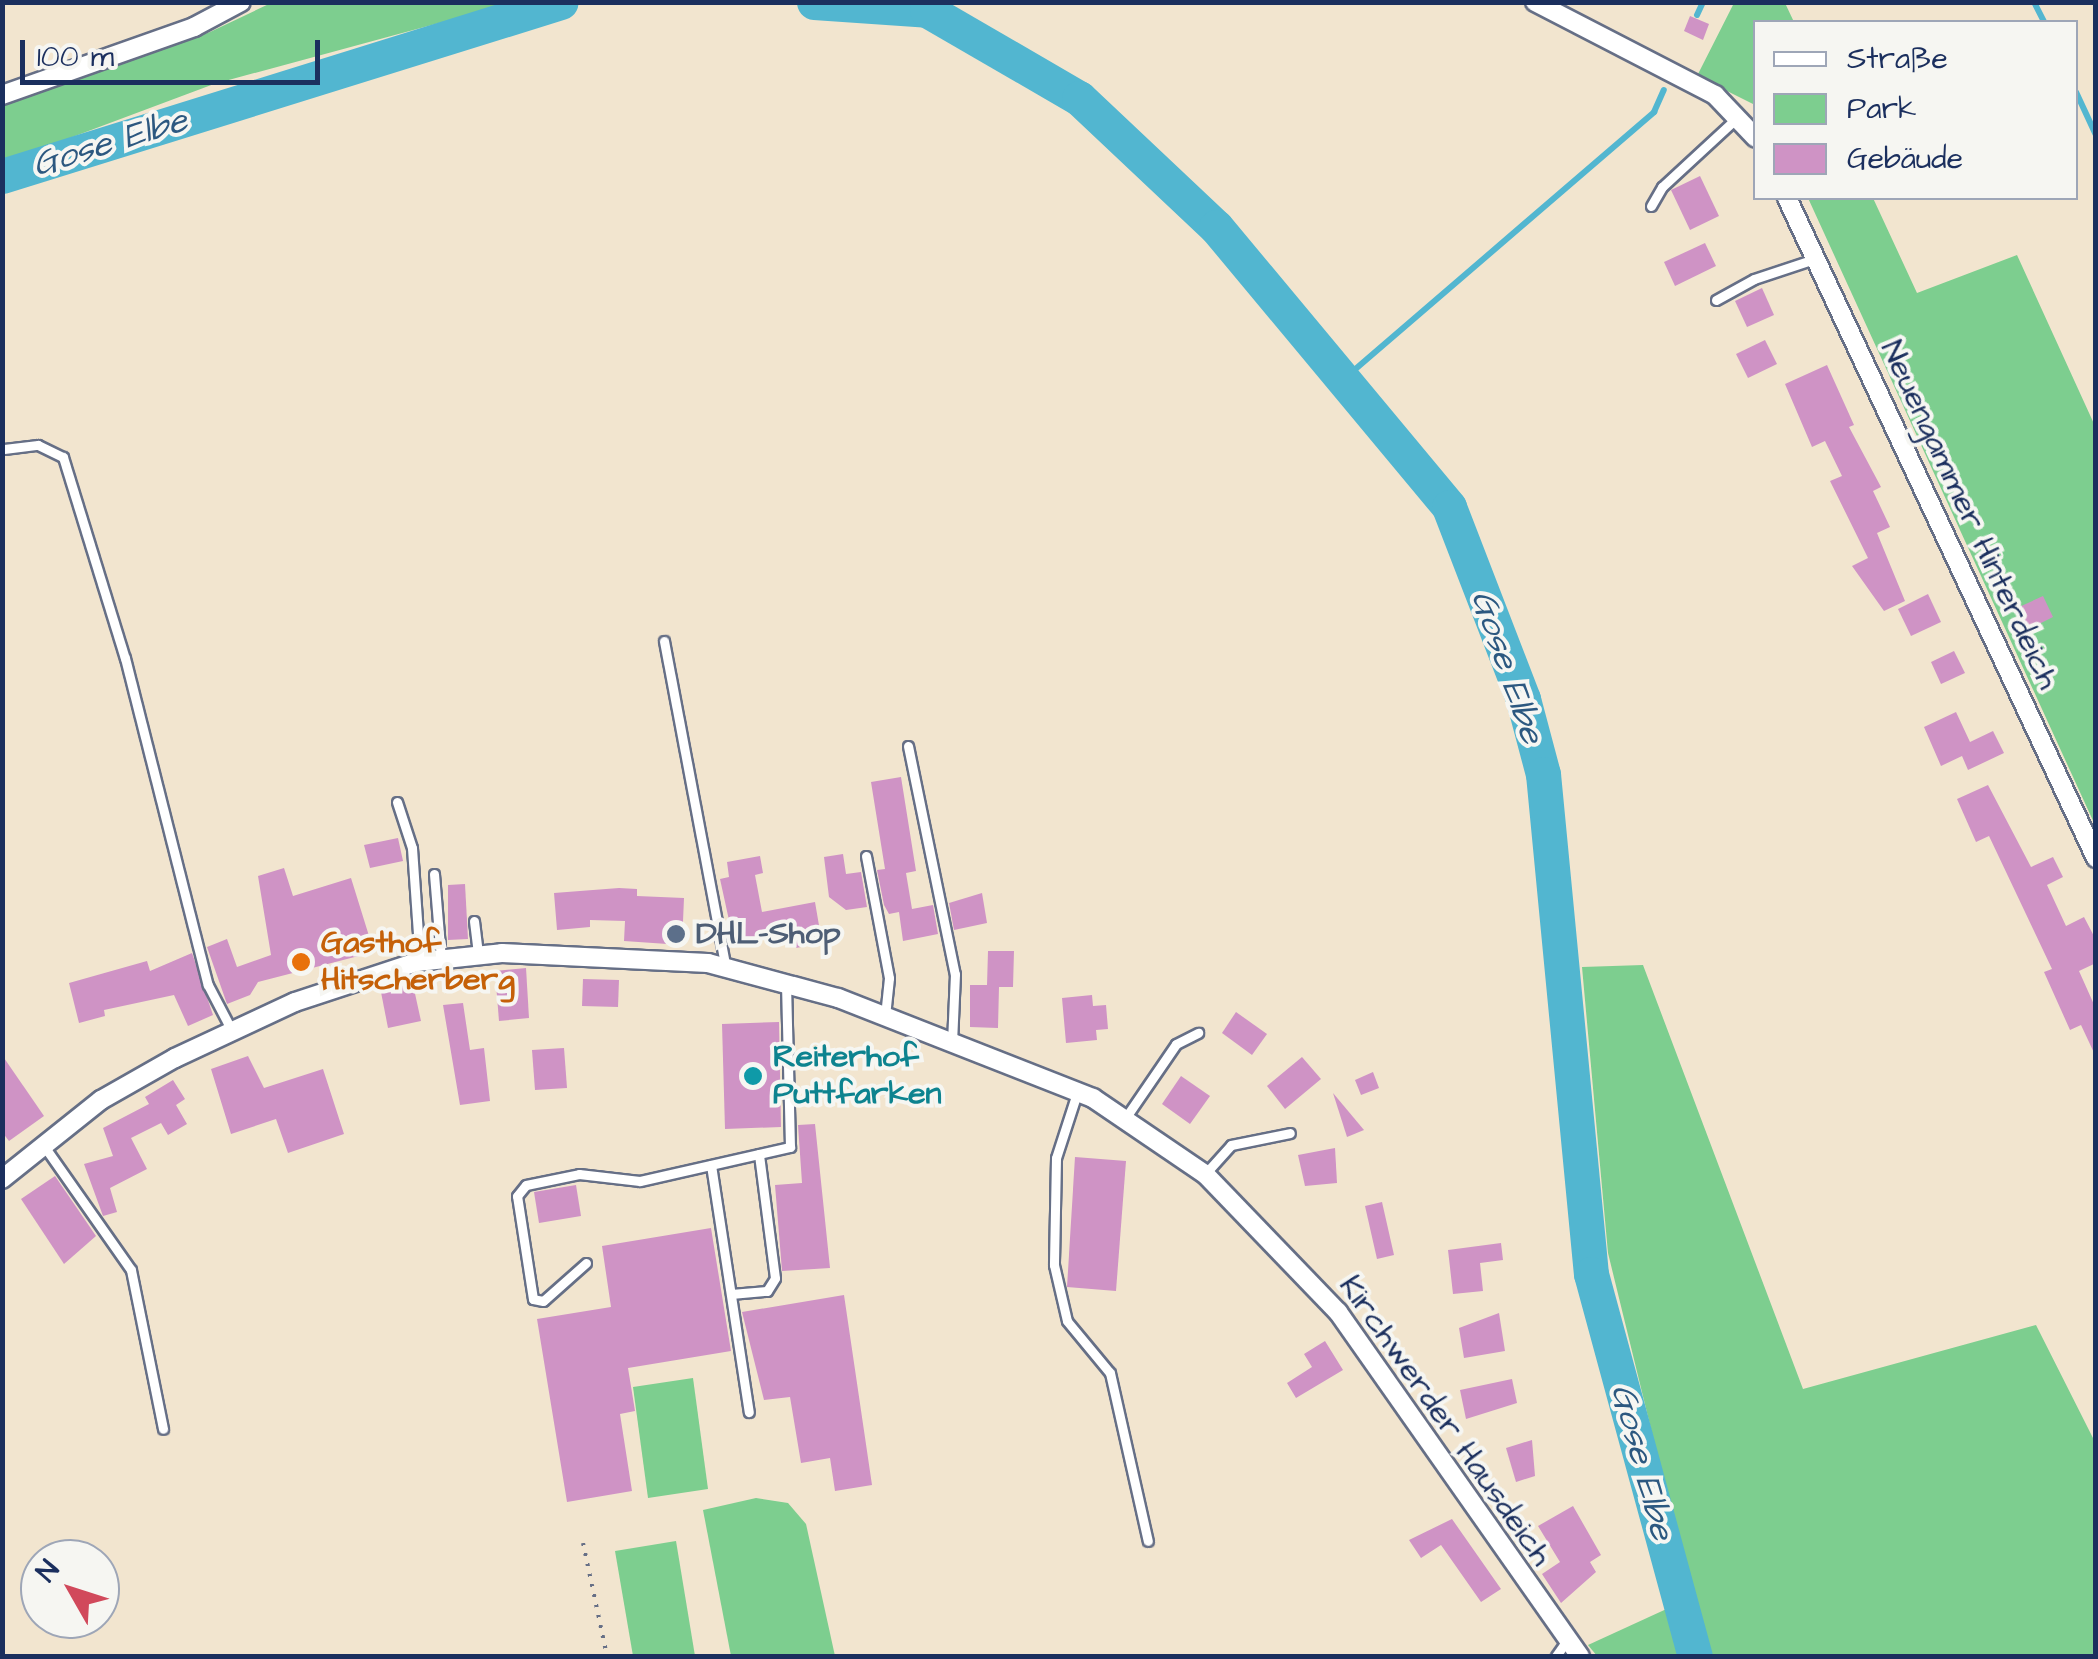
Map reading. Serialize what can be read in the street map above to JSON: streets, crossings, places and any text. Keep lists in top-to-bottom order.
{
  "streets": {
    "street": ["Neuengammer Hinterdeich", "Kirchwerder Hausdeich"]
  },
  "water": ["Gose Elbe"],
  "places": ["DHL-Shop", "Gasthof Hitscherberg", "Reiterhof Puttfarken"],
  "legend": ["Straße", "Park", "Gebäude"],
  "scale_bar": "100 m",
  "north": "top left"
}
